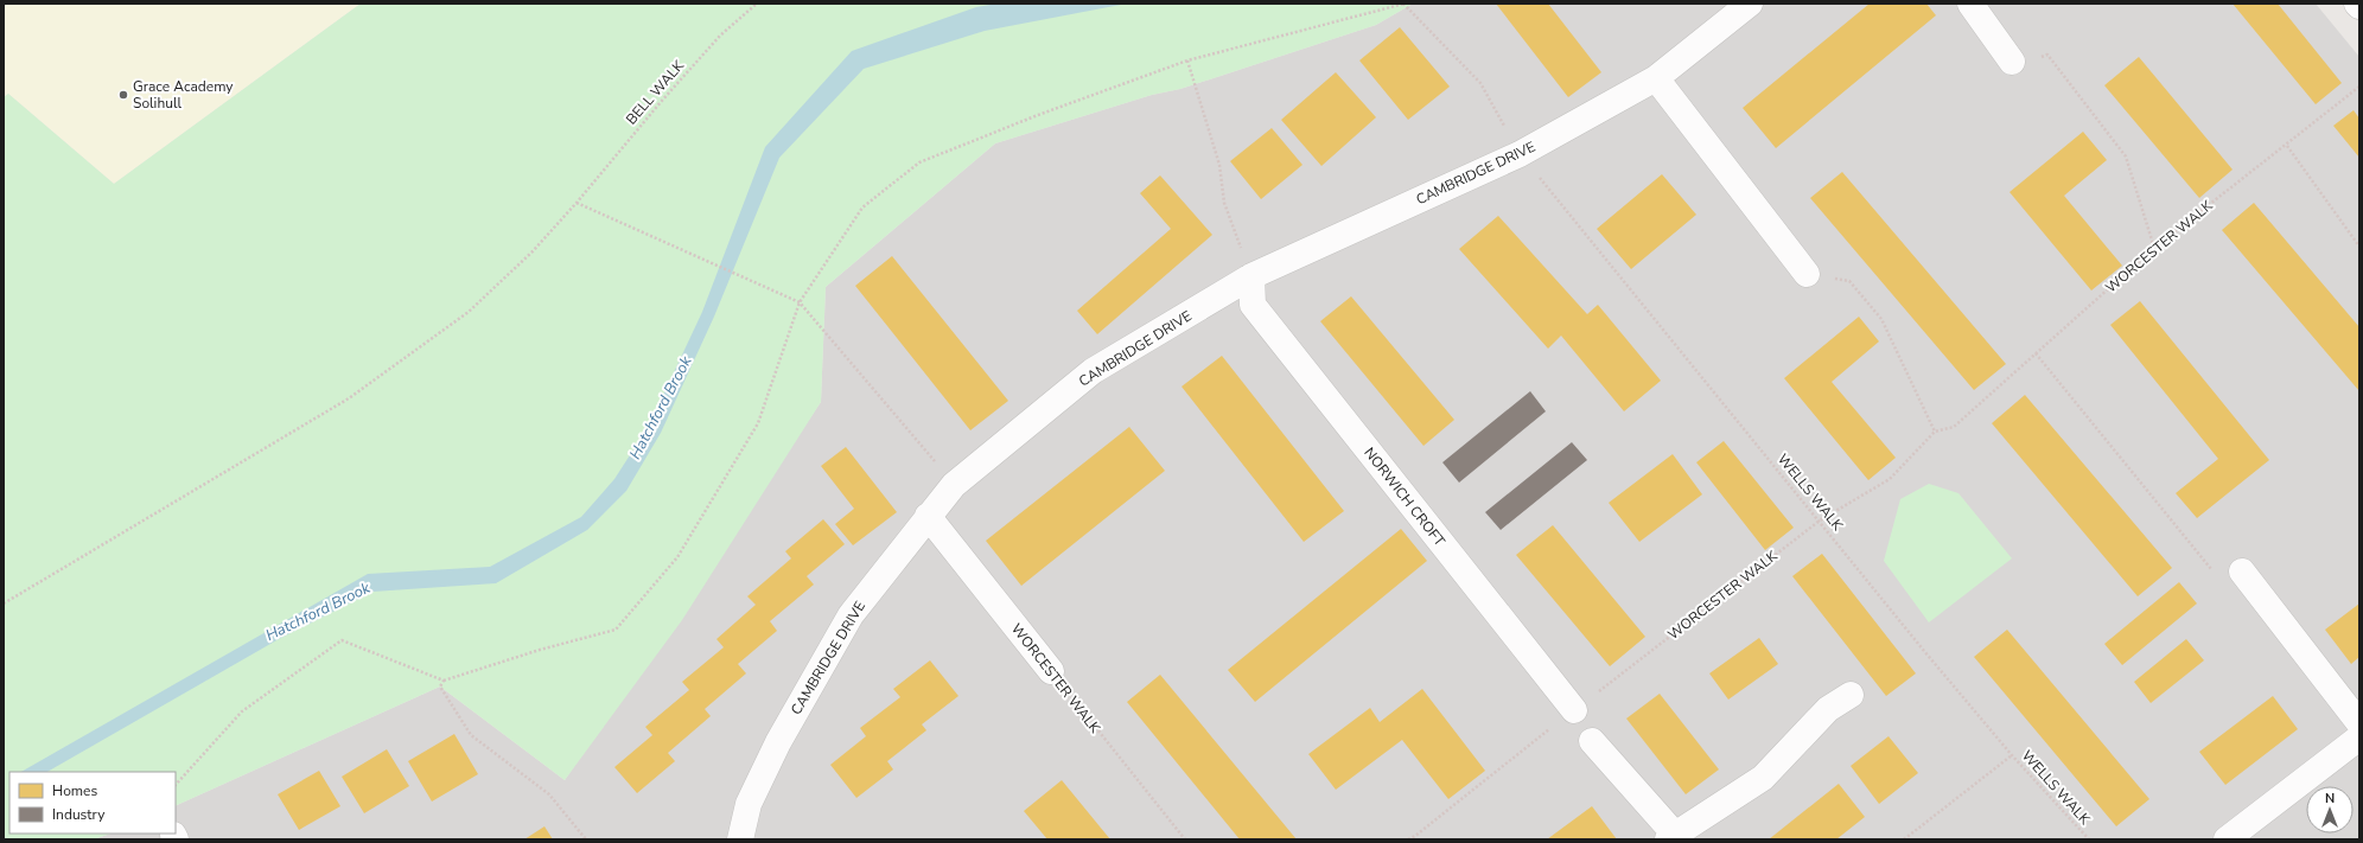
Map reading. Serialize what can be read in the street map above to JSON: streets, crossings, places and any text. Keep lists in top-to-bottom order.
{
  "streets": {
    "street": ["CAMBRIDGE DRIVE", "WORCESTER WALK", "NORWICH CROFT"],
    "path": ["BELL WALK", "WELLS WALK"]
  },
  "crossings": [
    ["CAMBRIDGE DRIVE", "WORCESTER WALK"],
    ["CAMBRIDGE DRIVE", "WELLS WALK"],
    ["CAMBRIDGE DRIVE", "NORWICH CROFT"],
    ["WORCESTER WALK", "WELLS WALK"],
    ["WORCESTER WALK", "NORWICH CROFT"]
  ],
  "water": ["Hatchford Brook"],
  "places": ["Grace Academy Solihull"],
  "legend": ["Homes", "Industry"],
  "north": "top"
}
